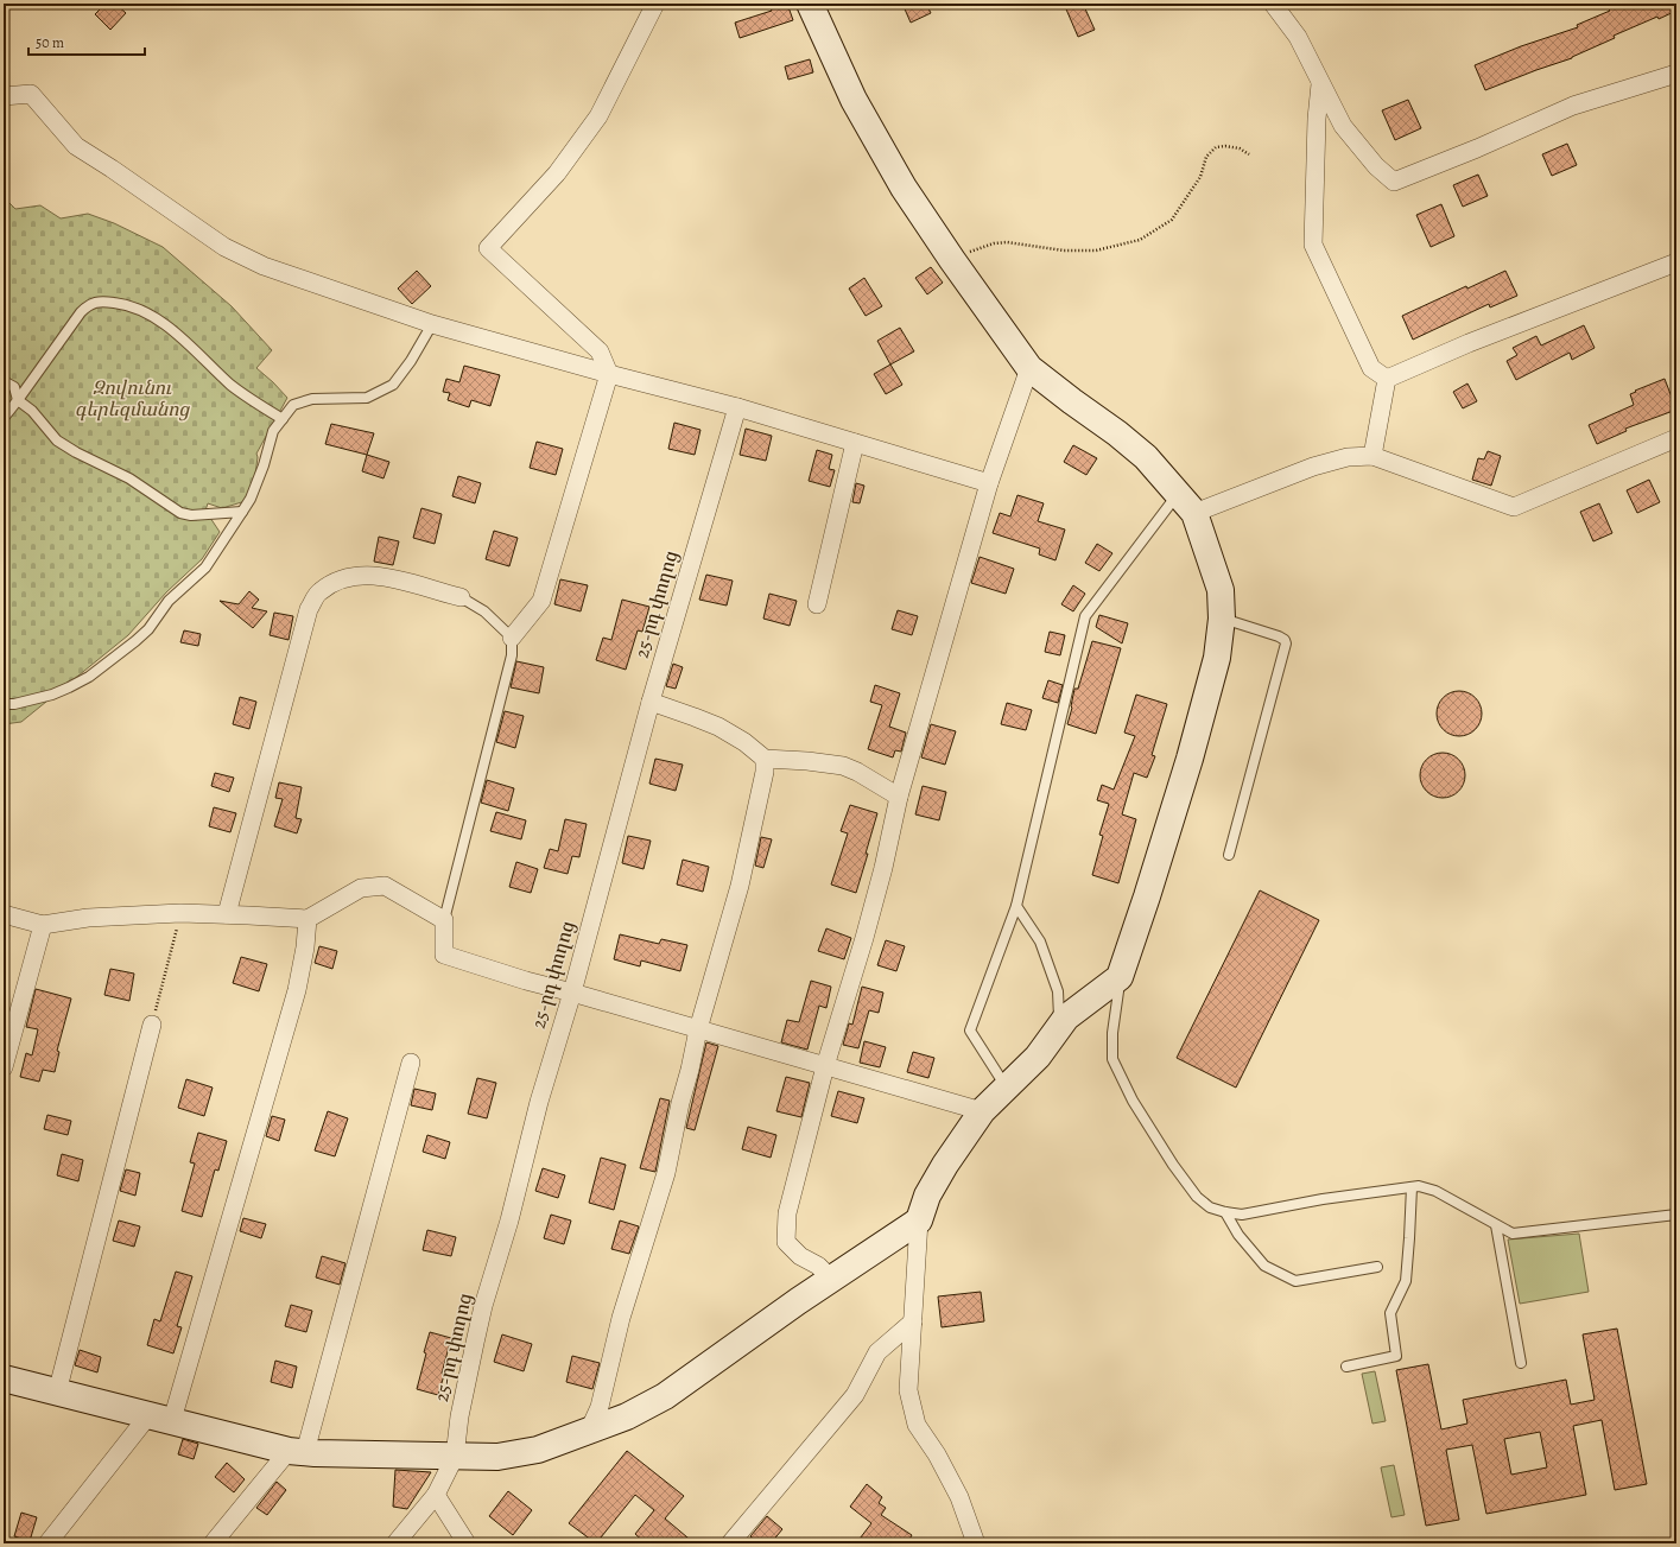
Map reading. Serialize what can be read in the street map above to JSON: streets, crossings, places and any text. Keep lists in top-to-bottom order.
{
  "streets": {
    "street": ["25-րդ փողոց"]
  },
  "parks": ["Զովունու գերեզմանոց"],
  "scale_bar": "50 m"
}
